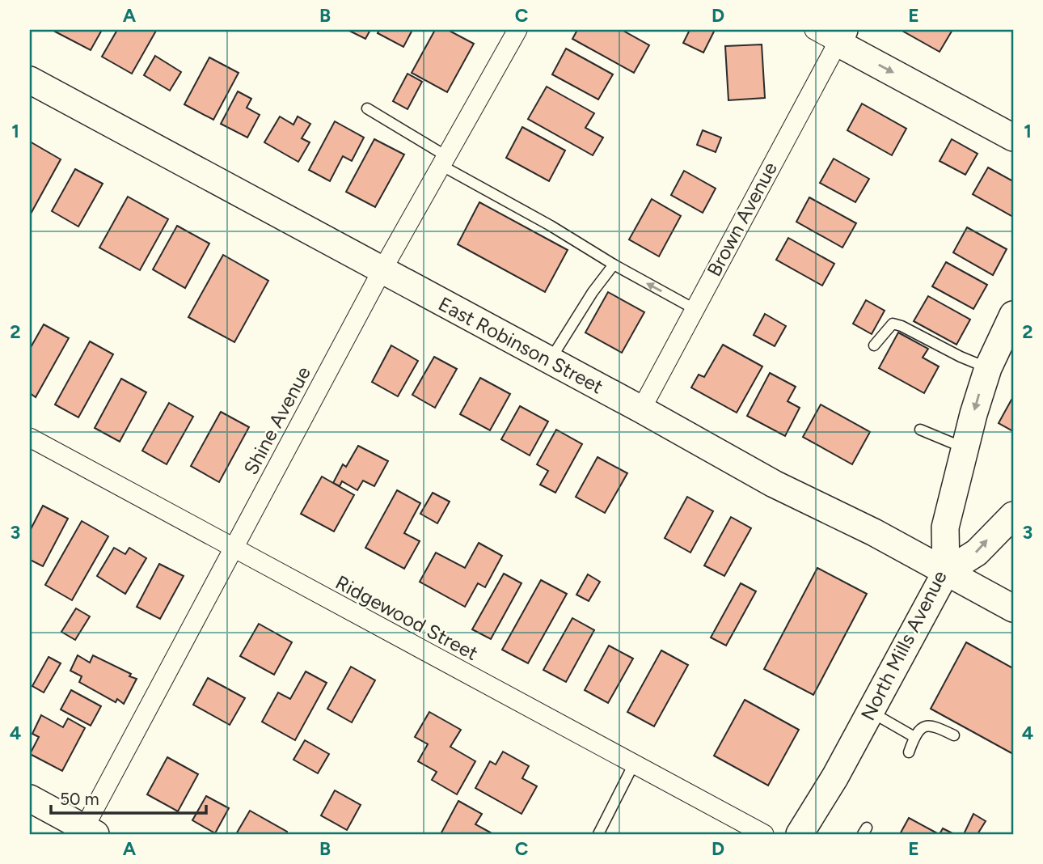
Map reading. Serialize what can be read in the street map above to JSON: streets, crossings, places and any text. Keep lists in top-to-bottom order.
{
  "streets": {
    "main road": ["East Robinson Street", "North Mills Avenue"],
    "street": ["Brown Avenue", "Shine Avenue", "Ridgewood Street"]
  },
  "crossings": [
    ["Brown Avenue", "East Robinson Street"],
    ["East Robinson Street", "Shine Avenue"],
    ["East Robinson Street", "North Mills Avenue"],
    ["Shine Avenue", "Ridgewood Street"]
  ],
  "scale_bar": "50 m",
  "grid": {
    "columns": [
      "A",
      "B",
      "C",
      "D",
      "E"
    ],
    "rows": [
      "1",
      "2",
      "3",
      "4"
    ]
  }
}
